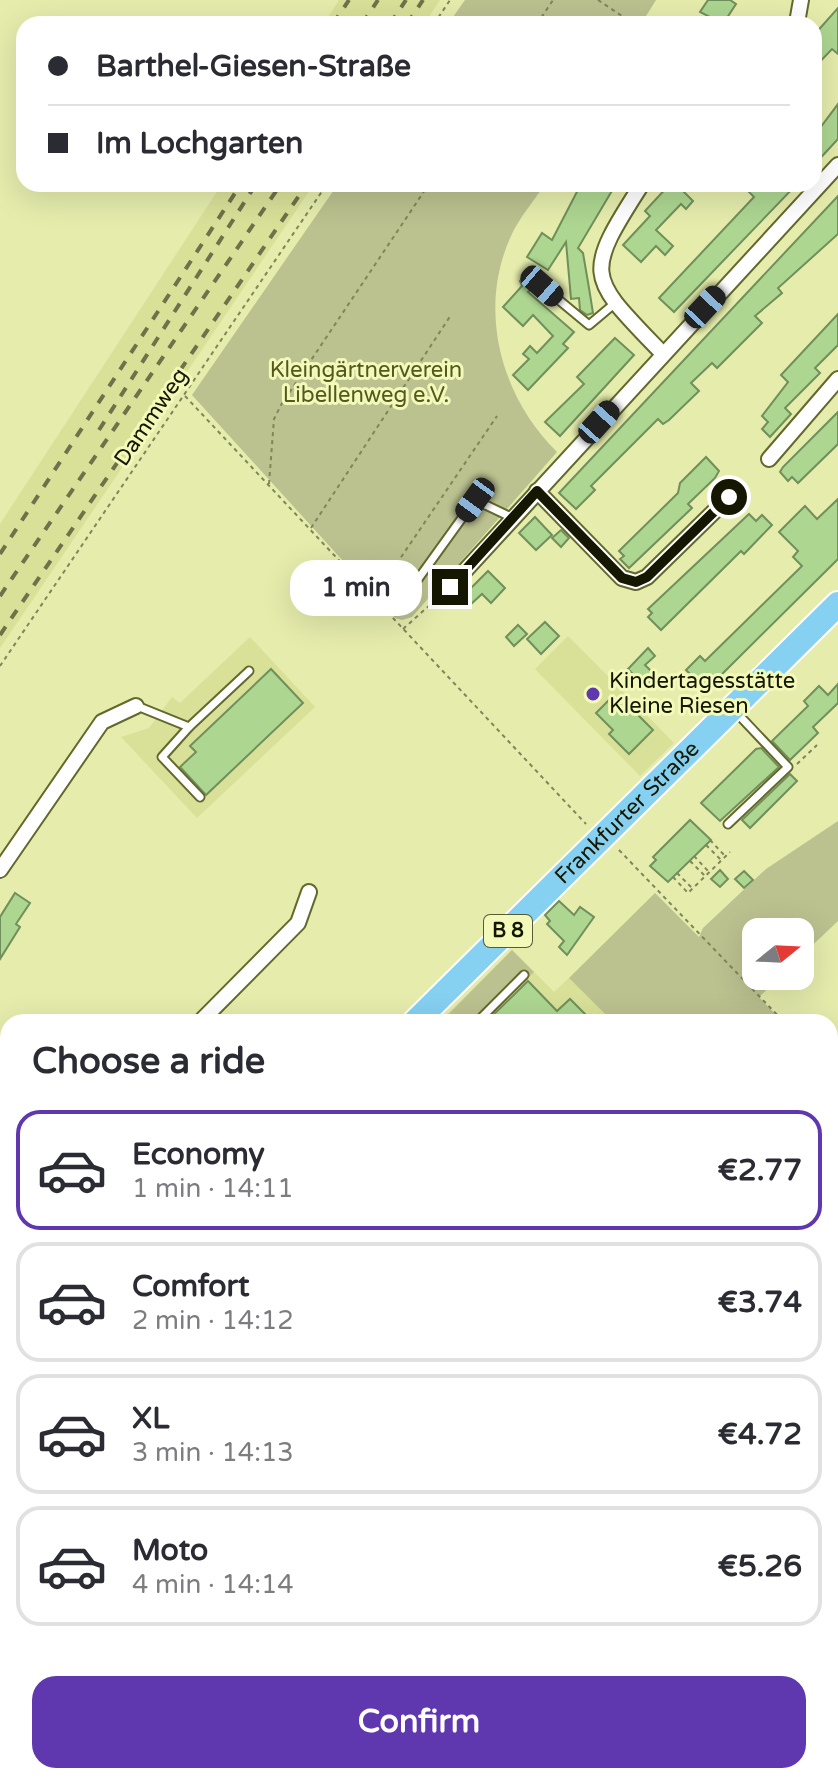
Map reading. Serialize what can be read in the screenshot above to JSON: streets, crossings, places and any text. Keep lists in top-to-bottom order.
{
  "streets": {
    "main road": ["Frankfurter Straße", "B 8"],
    "path": ["Dammweg"]
  },
  "parks": ["Kleingärtnerverein Libellenweg e.V."],
  "places": ["Kindertagesstätte Kleine Riesen"],
  "north": "right",
  "page": {
    "banner": ["Barthel-Giesen-Straße", "Im Lochgarten"],
    "bubble": "1 min",
    "heading": "Choose a ride",
    "list": [
      {
        "name": "Economy",
        "note": "1 min · 14:11",
        "value": "€2.77"
      },
      {
        "name": "Comfort",
        "note": "2 min · 14:12",
        "value": "€3.74"
      },
      {
        "name": "XL",
        "note": "3 min · 14:13",
        "value": "€4.72"
      },
      {
        "name": "Moto",
        "note": "4 min · 14:14",
        "value": "€5.26"
      }
    ],
    "buttons": "Confirm"
  }
}
